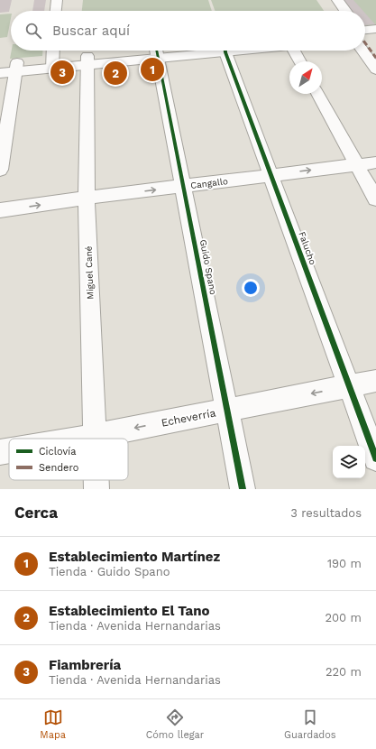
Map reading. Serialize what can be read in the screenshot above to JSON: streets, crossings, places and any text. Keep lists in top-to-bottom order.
{
  "streets": {
    "street": [
      "Cangallo",
      "Falucho",
      "Guido Spano",
      "Miguel Cané",
      "Echeverría"
    ]
  },
  "crossings": [
    ["Cangallo", "Falucho"],
    ["Cangallo", "Guido Spano"],
    ["Cangallo", "Miguel Cané"],
    ["Falucho", "Echeverría"],
    ["Guido Spano", "Echeverría"],
    ["Miguel Cané", "Echeverría"]
  ],
  "one_way": ["Cangallo", "Echeverría"],
  "legend": ["Ciclovía", "Sendero"],
  "north": "top right",
  "page": {
    "search": "Buscar aquí",
    "pins": ["1", "3", "2"],
    "heading": ["Cerca", "3 resultados"],
    "list": [
      {
        "mark": "1",
        "name": "Establecimiento Martínez",
        "note": "Tienda · Guido Spano",
        "value": "190 m"
      },
      {
        "mark": "2",
        "name": "Establecimiento El Tano",
        "note": "Tienda · Avenida Hernandarias",
        "value": "200 m"
      },
      {
        "mark": "3",
        "name": "Fiambrería",
        "note": "Tienda · Avenida Hernandarias",
        "value": "220 m"
      }
    ],
    "nav": ["Mapa", "Cómo llegar", "Guardados"]
  }
}
